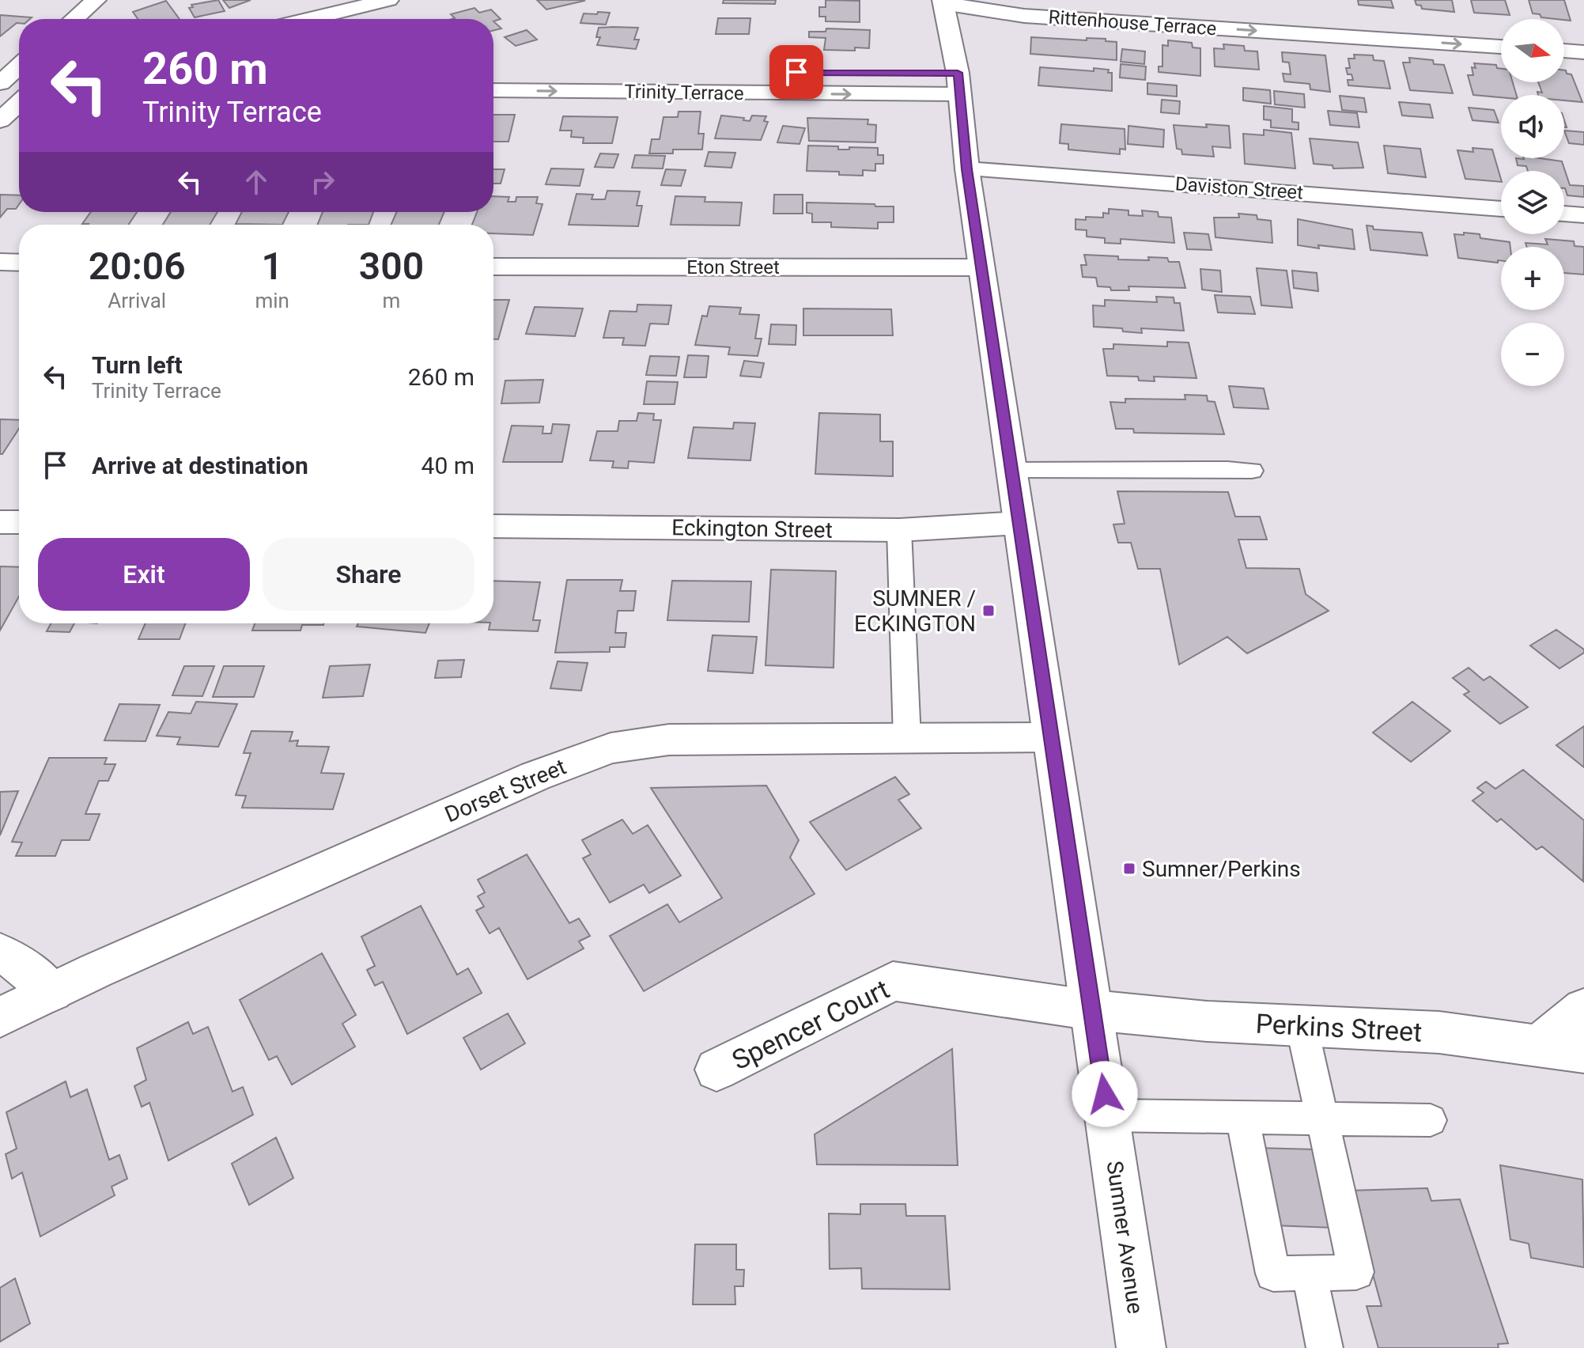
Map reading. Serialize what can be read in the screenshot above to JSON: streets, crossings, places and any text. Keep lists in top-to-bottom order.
{
  "streets": {
    "street": [
      "Rittenhouse Terrace",
      "Trinity Terrace",
      "Daviston Street",
      "Eton Street",
      "Eckington Street",
      "Dorset Street",
      "Spencer Court",
      "Perkins Street",
      "Sumner Avenue"
    ]
  },
  "crossings": [
    ["Rittenhouse Terrace", "Sumner Avenue"],
    ["Trinity Terrace", "Sumner Avenue"],
    ["Daviston Street", "Sumner Avenue"],
    ["Eton Street", "Sumner Avenue"],
    ["Eckington Street", "Sumner Avenue"],
    ["Dorset Street", "Sumner Avenue"],
    ["Spencer Court", "Perkins Street"],
    ["Spencer Court", "Sumner Avenue"],
    ["Perkins Street", "Sumner Avenue"]
  ],
  "places": {
    "transit": ["SUMNER / ECKINGTON", "Sumner/Perkins"]
  },
  "north": "right",
  "page": {
    "map_buttons": ["+", "−"],
    "turn": ["260 m", "Trinity Terrace"],
    "eta": [
      "20:06",
      "Arrival",
      "1",
      "min",
      "300",
      "m"
    ],
    "list": [
      {
        "name": "Turn left",
        "note": "Trinity Terrace",
        "value": "260 m"
      },
      {
        "name": "Arrive at destination",
        "value": "40 m"
      }
    ],
    "buttons": ["Exit", "Share"]
  }
}
